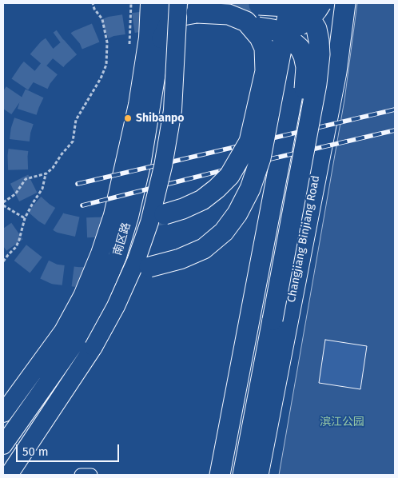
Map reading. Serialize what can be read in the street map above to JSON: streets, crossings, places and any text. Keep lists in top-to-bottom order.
{
  "streets": {
    "main road": ["南区路", "Changjiang Binjiang Road"]
  },
  "parks": ["滨江公园"],
  "places": ["Shibanpo"],
  "scale_bar": "50 m"
}
